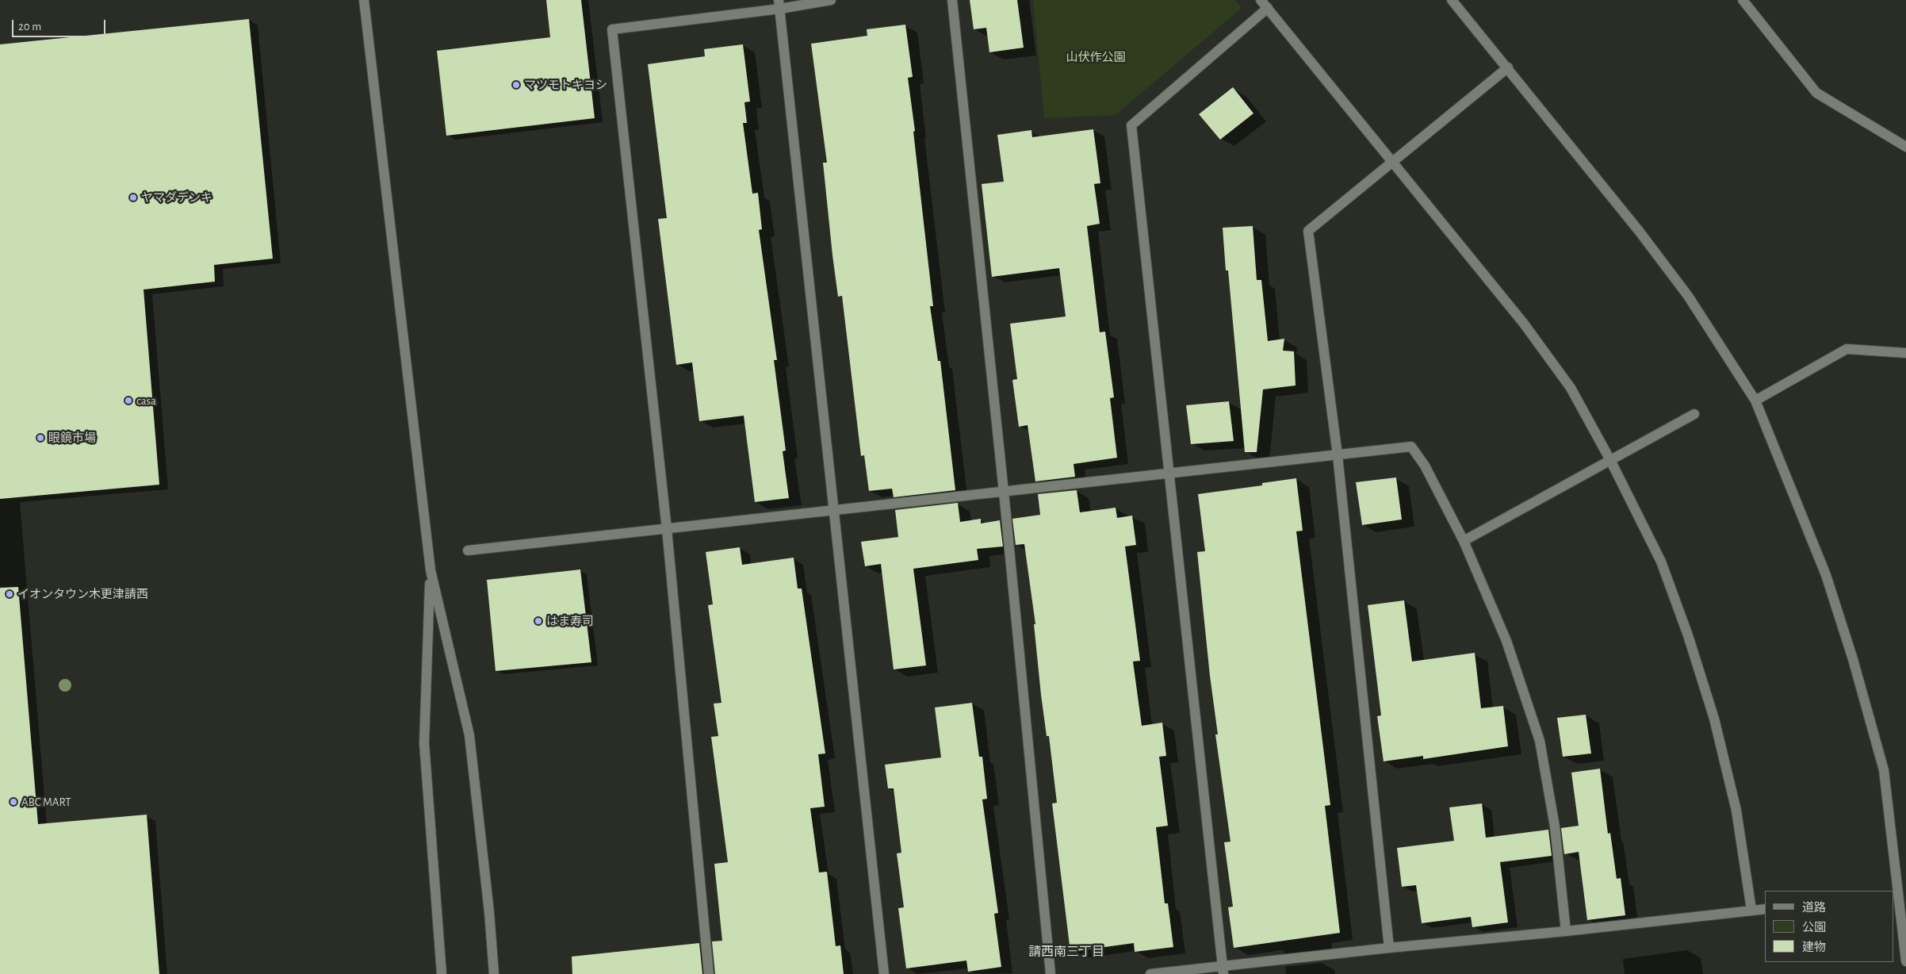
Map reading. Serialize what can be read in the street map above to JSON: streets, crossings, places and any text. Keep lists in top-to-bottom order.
{
  "districts": ["請西南三丁目"],
  "parks": ["山伏作公園"],
  "places": [
    "マツモトキヨシ",
    "ヤマダデンキ",
    "casa",
    "眼鏡市場",
    "イオンタウン木更津請西",
    "はま寿司",
    "ABC MART"
  ],
  "legend": ["道路", "公園", "建物"],
  "scale_bar": "20 m"
}
